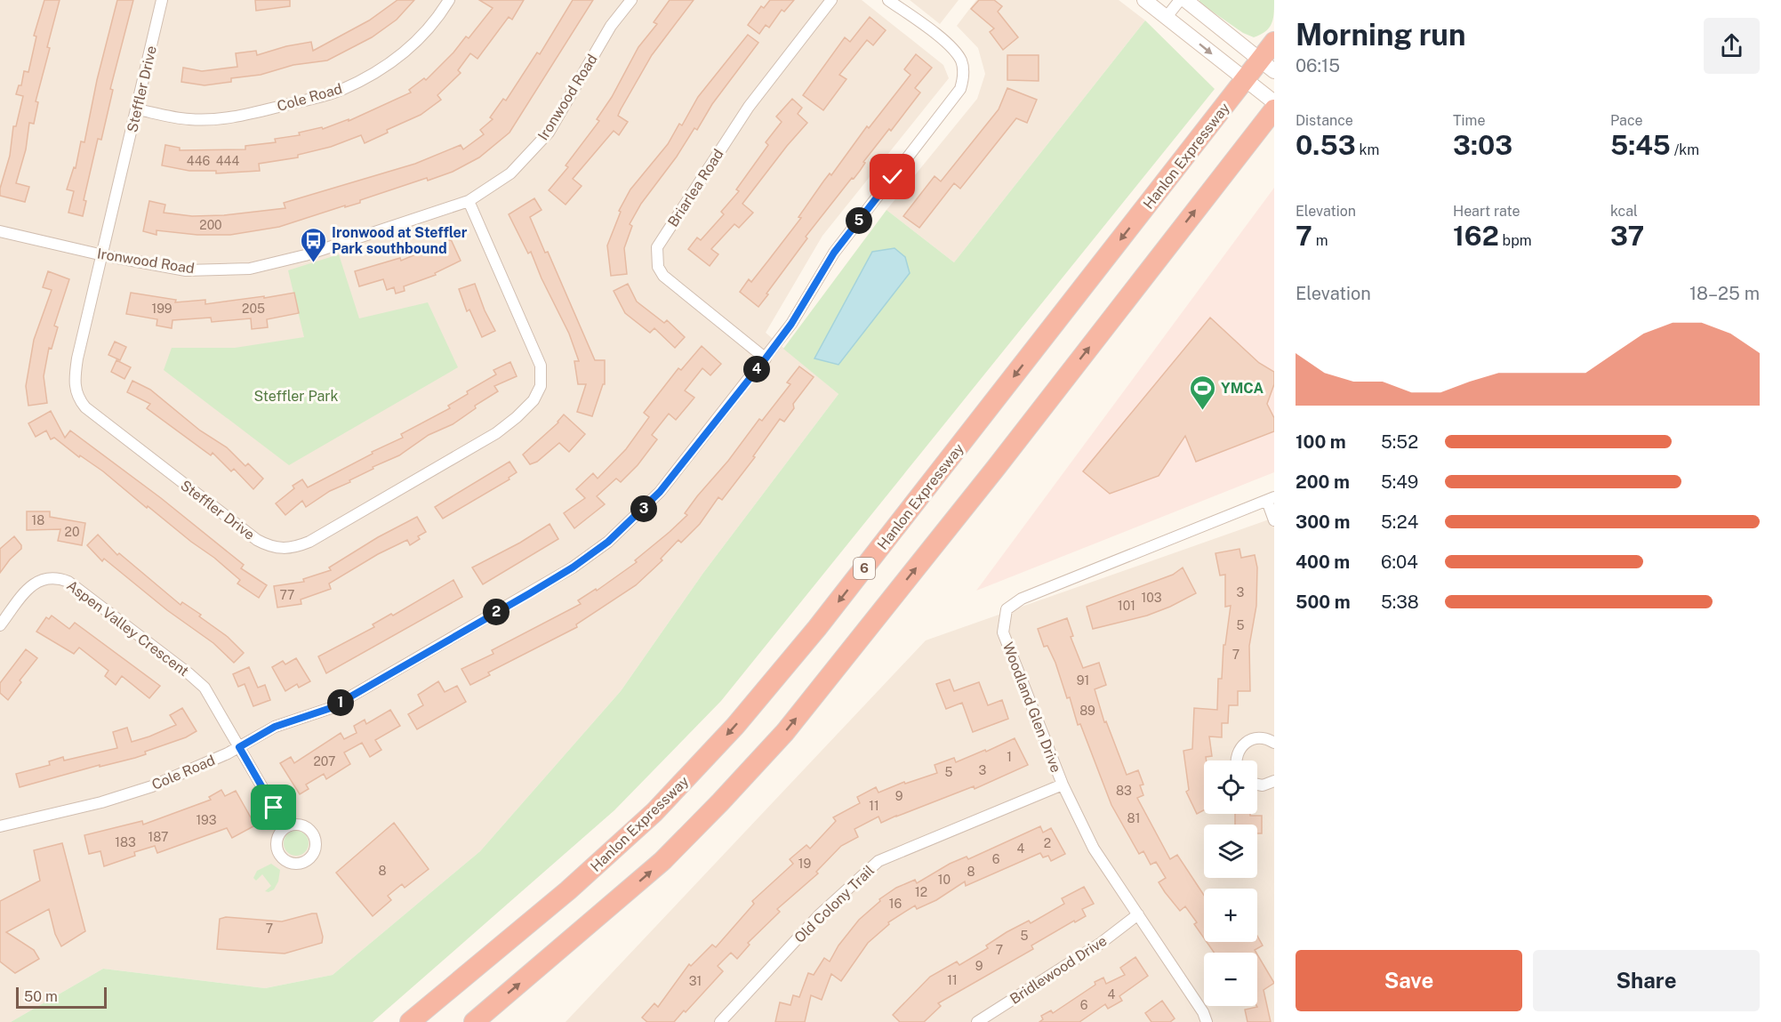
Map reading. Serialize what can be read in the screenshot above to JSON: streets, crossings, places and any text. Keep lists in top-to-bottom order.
{
  "streets": {
    "highway": ["Hanlon Expressway", "6"],
    "street": [
      "Steffler Drive",
      "Cole Road",
      "Ironwood Road",
      "Briarlea Road",
      "Aspen Valley Crescent",
      "Woodland Glen Drive",
      "Old Colony Trail",
      "Bridlewood Drive"
    ]
  },
  "crossings": [
    ["Steffler Drive", "Cole Road"],
    ["Steffler Drive", "Ironwood Road"],
    ["Cole Road", "Briarlea Road"],
    ["Cole Road", "Aspen Valley Crescent"],
    ["Woodland Glen Drive", "Old Colony Trail"],
    ["Woodland Glen Drive", "Bridlewood Drive"]
  ],
  "parks": ["Steffler Park"],
  "places": {
    "bus stop": ["Ironwood at Steffler Park southbound"],
    "sports": ["YMCA"]
  },
  "house_numbers": [
    "446",
    "444",
    "200",
    "199",
    "205",
    "18",
    "20",
    "3",
    "77",
    "103",
    "101",
    "5",
    "7",
    "91",
    "89",
    "1",
    "207",
    "3",
    "5",
    "83",
    "9",
    "11",
    "81",
    "193",
    "187",
    "183",
    "2",
    "4",
    "6",
    "19",
    "8",
    "8",
    "10",
    "12",
    "16",
    "7",
    "5",
    "7",
    "9",
    "11",
    "31",
    "4",
    "6"
  ],
  "scale_bar": "50 m",
  "page": {
    "heading": ["Morning run", "06:15"],
    "stats": [
      ["Distance", "0.53 km"],
      ["Time", "3:03"],
      ["Pace", "5:45 /km"],
      ["Elevation", "7 m"],
      ["Heart rate", "162 bpm"],
      ["kcal", "37"]
    ],
    "pins": [
      "5",
      "4",
      "3",
      "2",
      "1"
    ],
    "chart": ["Elevation", "18–25 m"],
    "list": [
      {
        "name": "100 m",
        "note": "5:52"
      },
      {
        "name": "200 m",
        "note": "5:49"
      },
      {
        "name": "300 m",
        "note": "5:24"
      },
      {
        "name": "400 m",
        "note": "6:04"
      },
      {
        "name": "500 m",
        "note": "5:38"
      }
    ],
    "map_buttons": ["+", "−"],
    "buttons": ["Save", "Share"],
    "scale": "50 m"
  }
}
